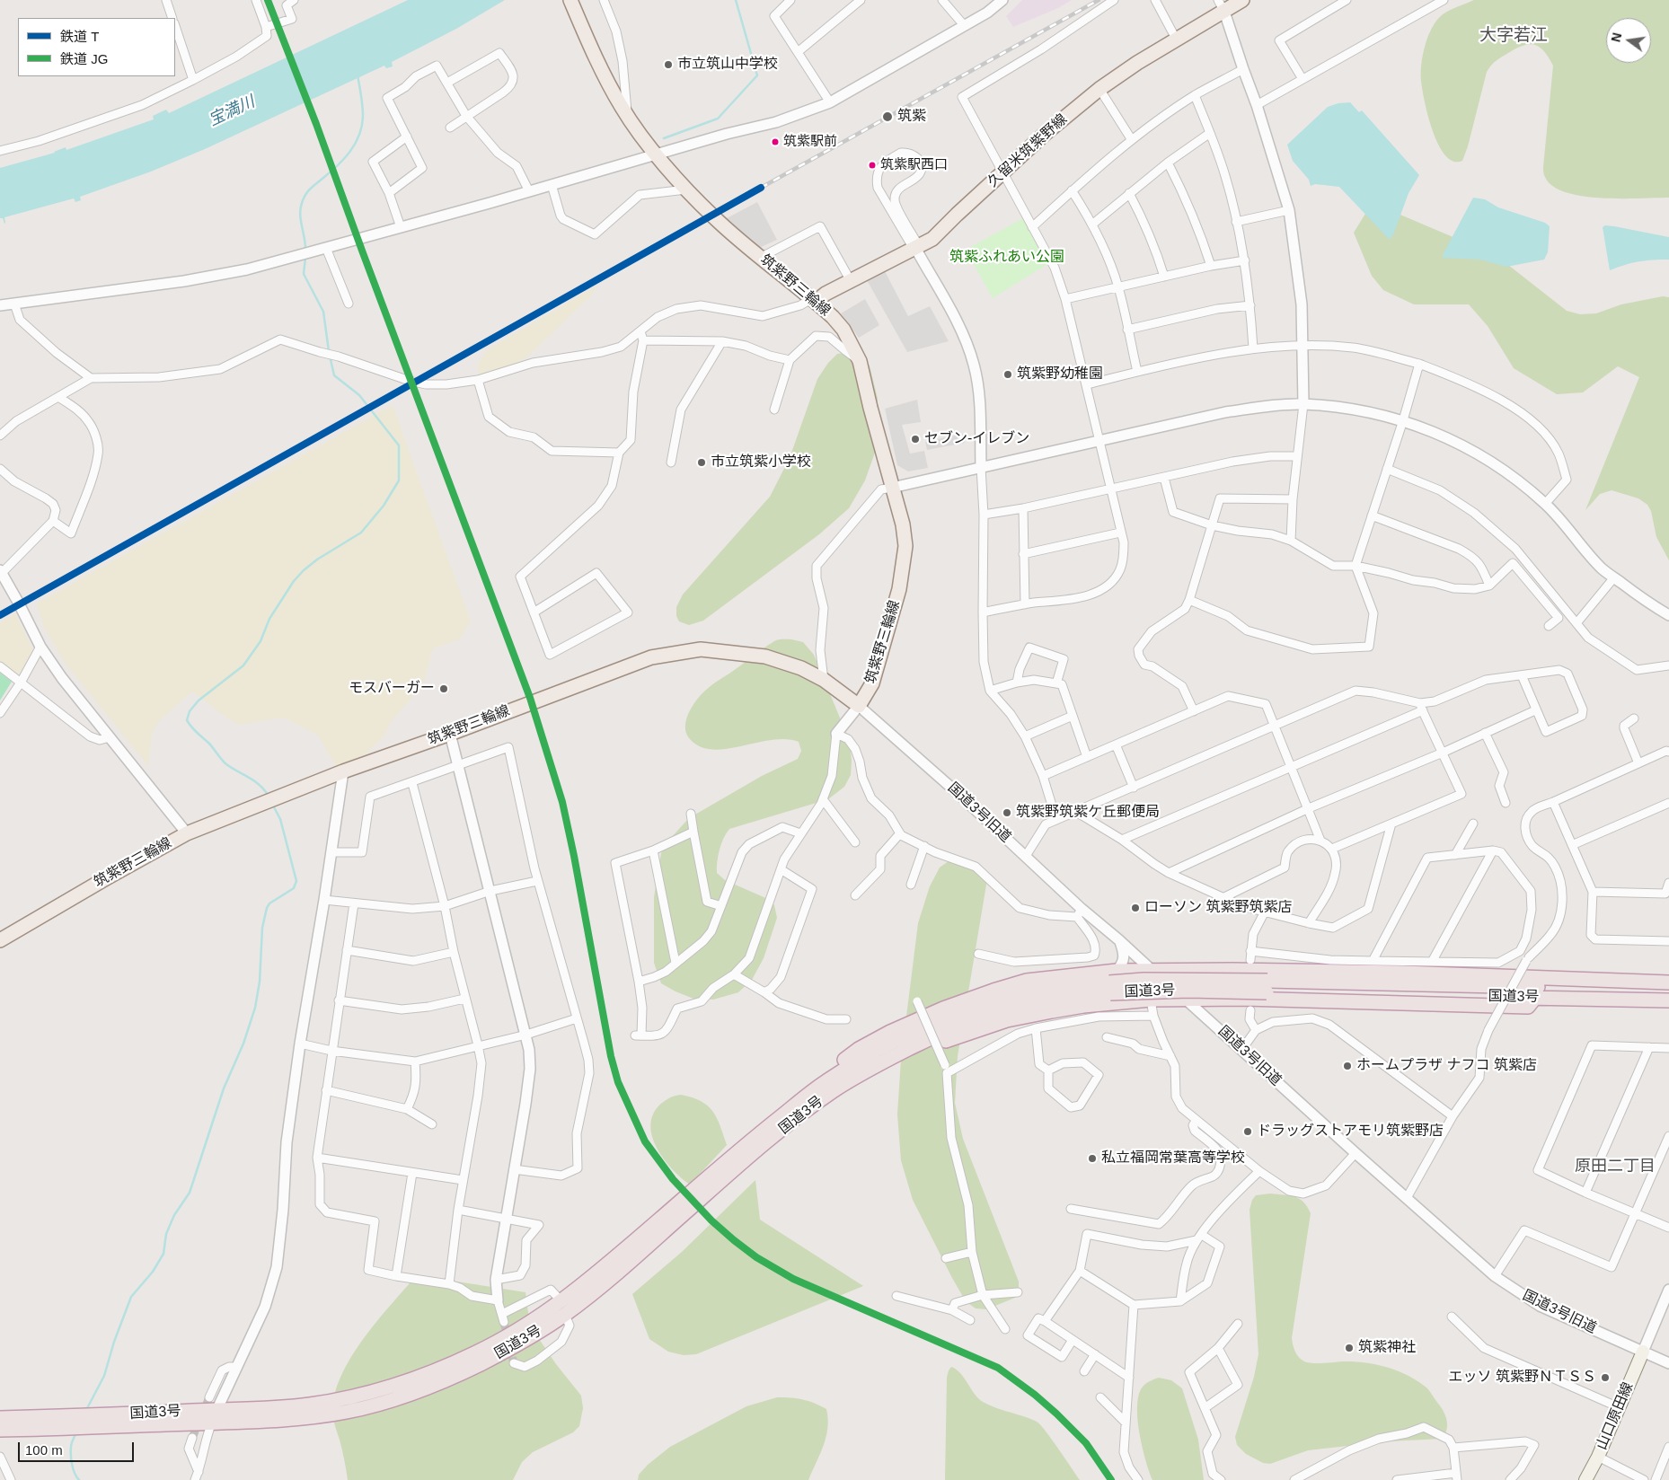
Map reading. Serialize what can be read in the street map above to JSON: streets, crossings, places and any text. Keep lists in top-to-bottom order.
{
  "streets": {
    "highway": ["国道3号"],
    "main road": ["久留米筑紫野線", "筑紫野三輪線", "山口原田線"],
    "street": ["国道3号旧道"]
  },
  "crossings": [
    ["久留米筑紫野線", "筑紫野三輪線"],
    ["筑紫野三輪線", "国道3号旧道"],
    ["国道3号旧道", "山口原田線"]
  ],
  "districts": ["大字若江", "原田二丁目"],
  "water": ["宝満川"],
  "parks": ["筑紫ふれあい公園"],
  "places": [
    "市立筑山中学校",
    "筑紫",
    "筑紫駅前",
    "筑紫駅西口",
    "筑紫野幼稚園",
    "セブン-イレブン",
    "市立筑紫小学校",
    "モスバーガー",
    "筑紫野筑紫ケ丘郵便局",
    "ローソン 筑紫野筑紫店",
    "ホームプラザ ナフコ 筑紫店",
    "ドラッグストアモリ筑紫野店",
    "私立福岡常葉高等学校",
    "筑紫神社",
    "エッソ 筑紫野ＮＴＳＳ"
  ],
  "lines": ["rail line JG", "rail line T"],
  "legend": ["鉄道 T", "鉄道 JG"],
  "scale_bar": "100 m",
  "north": "left"
}
